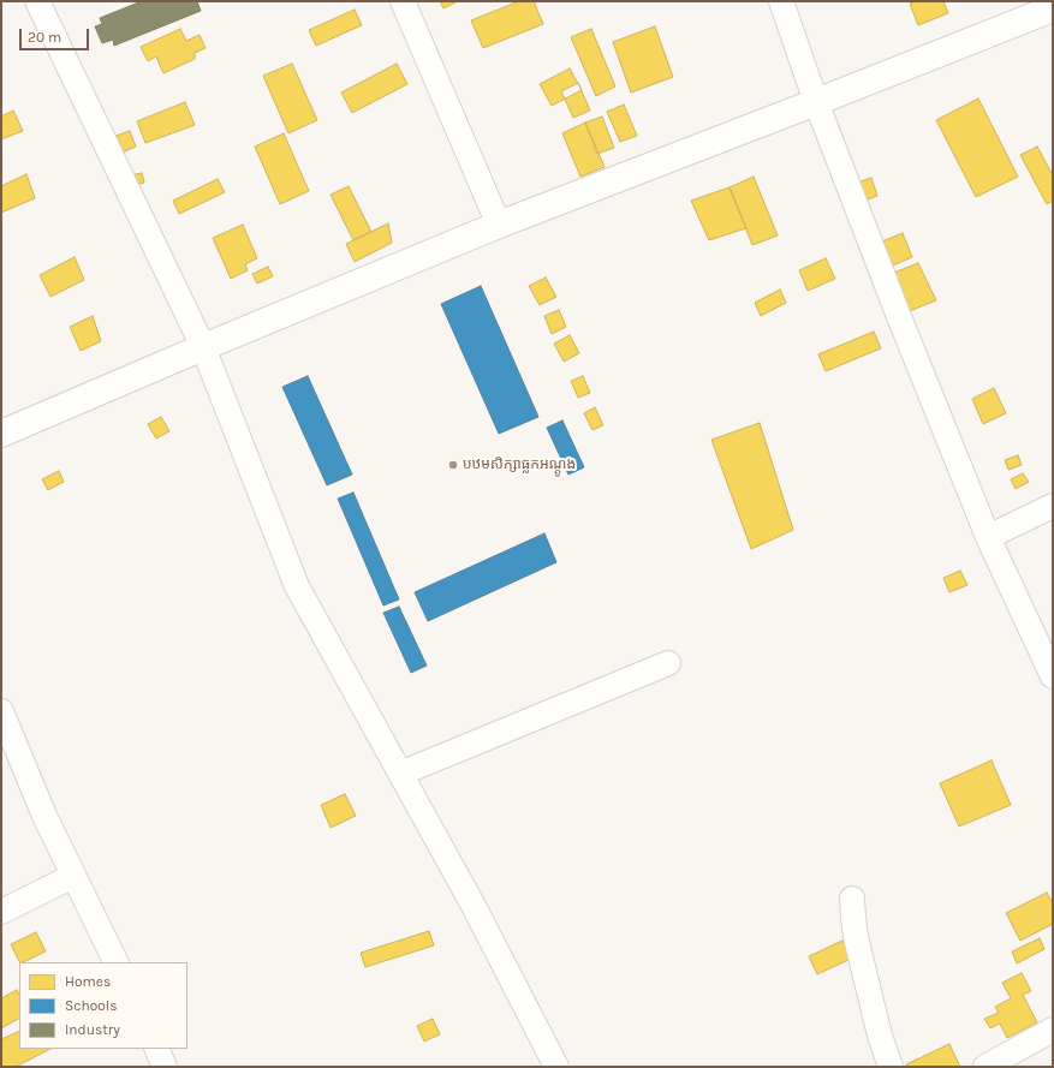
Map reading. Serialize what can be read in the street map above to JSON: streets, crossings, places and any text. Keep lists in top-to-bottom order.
{
  "places": ["បឋមសិក្សាធ្លកអណ្តូង"],
  "legend": ["Homes", "Schools", "Industry"],
  "scale_bar": "20 m"
}
